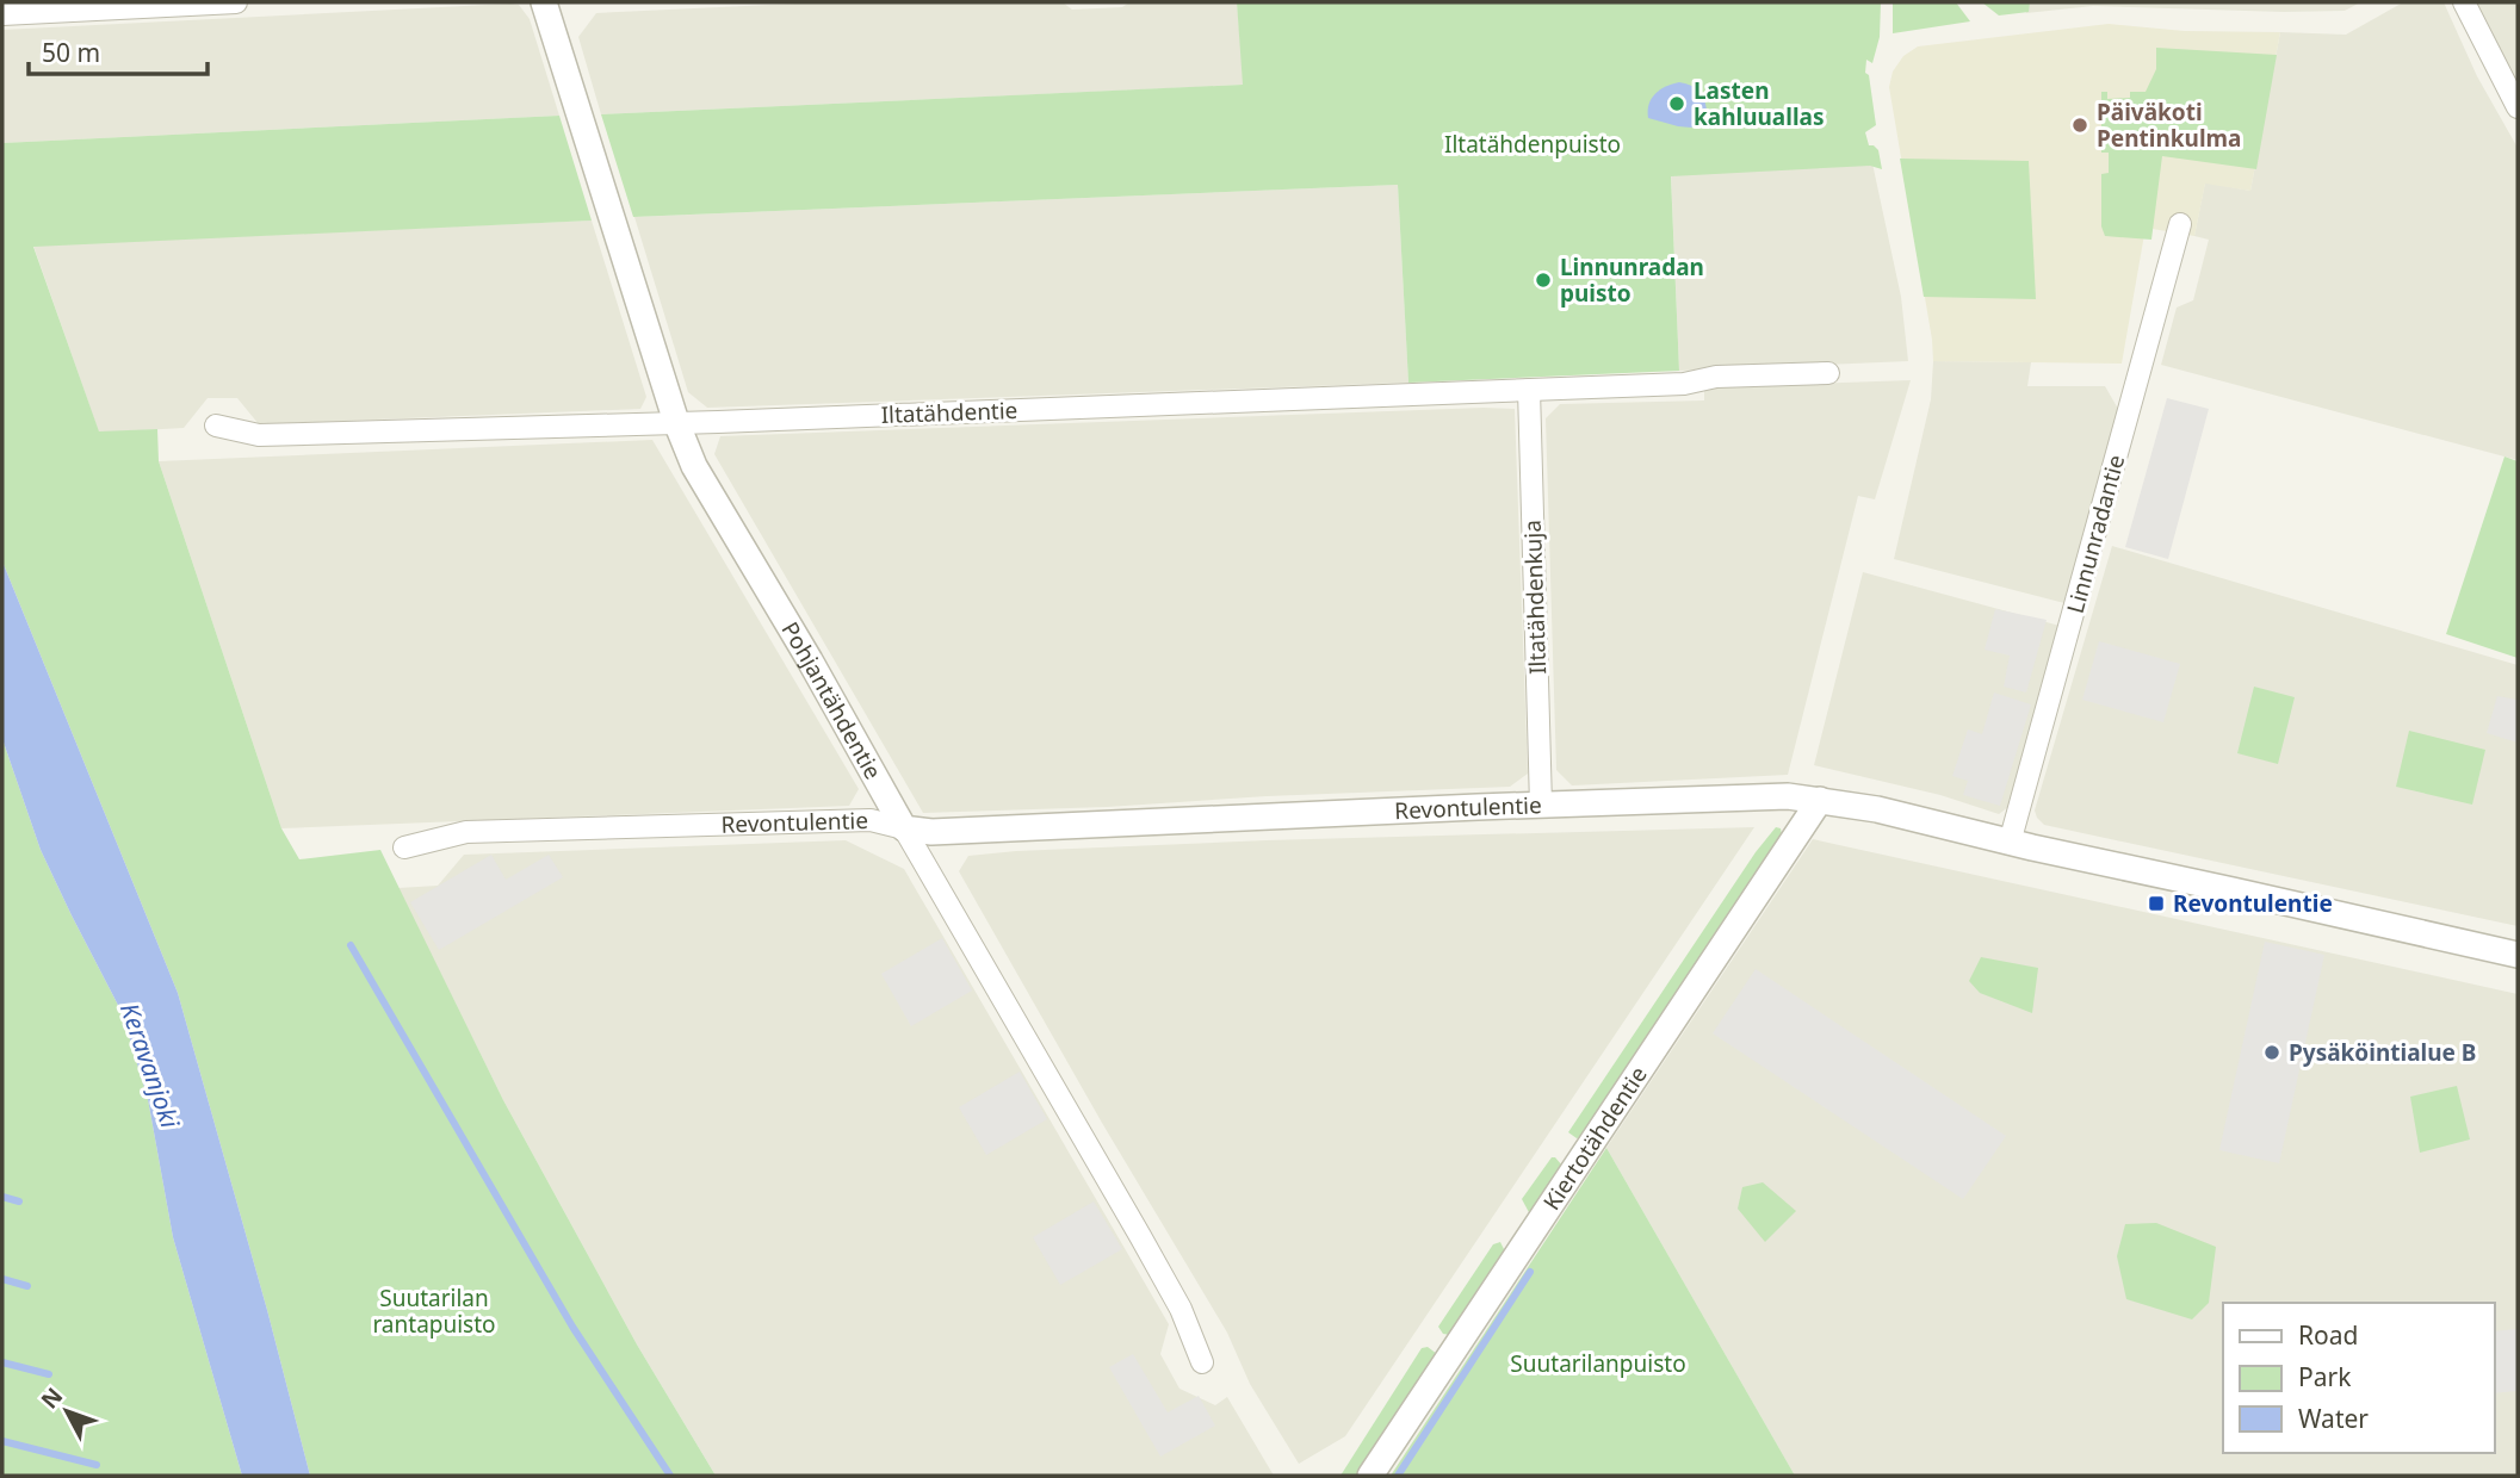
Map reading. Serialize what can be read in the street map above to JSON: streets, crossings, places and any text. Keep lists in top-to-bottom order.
{
  "streets": {
    "street": [
      "Iltatähdentie",
      "Linnunradantie",
      "Iltatähdenkuja",
      "Pohjantähdentie",
      "Revontulentie",
      "Kiertotähdentie"
    ]
  },
  "crossings": [
    ["Iltatähdentie", "Iltatähdenkuja"],
    ["Iltatähdentie", "Pohjantähdentie"],
    ["Linnunradantie", "Revontulentie"],
    ["Iltatähdenkuja", "Revontulentie"],
    ["Pohjantähdentie", "Revontulentie"],
    ["Revontulentie", "Kiertotähdentie"]
  ],
  "water": ["Keravanjoki"],
  "parks": ["Iltatähdenpuisto", "Suutarilan rantapuisto", "Suutarilanpuisto"],
  "places": {
    "other": [
      "Lasten kahluuallas",
      "Päiväkoti Pentinkulma",
      "Linnunradan puisto",
      "Pysäköintialue B"
    ],
    "transit": ["Revontulentie"]
  },
  "legend": ["Road", "Park", "Water"],
  "scale_bar": "50 m",
  "north": "top left"
}
